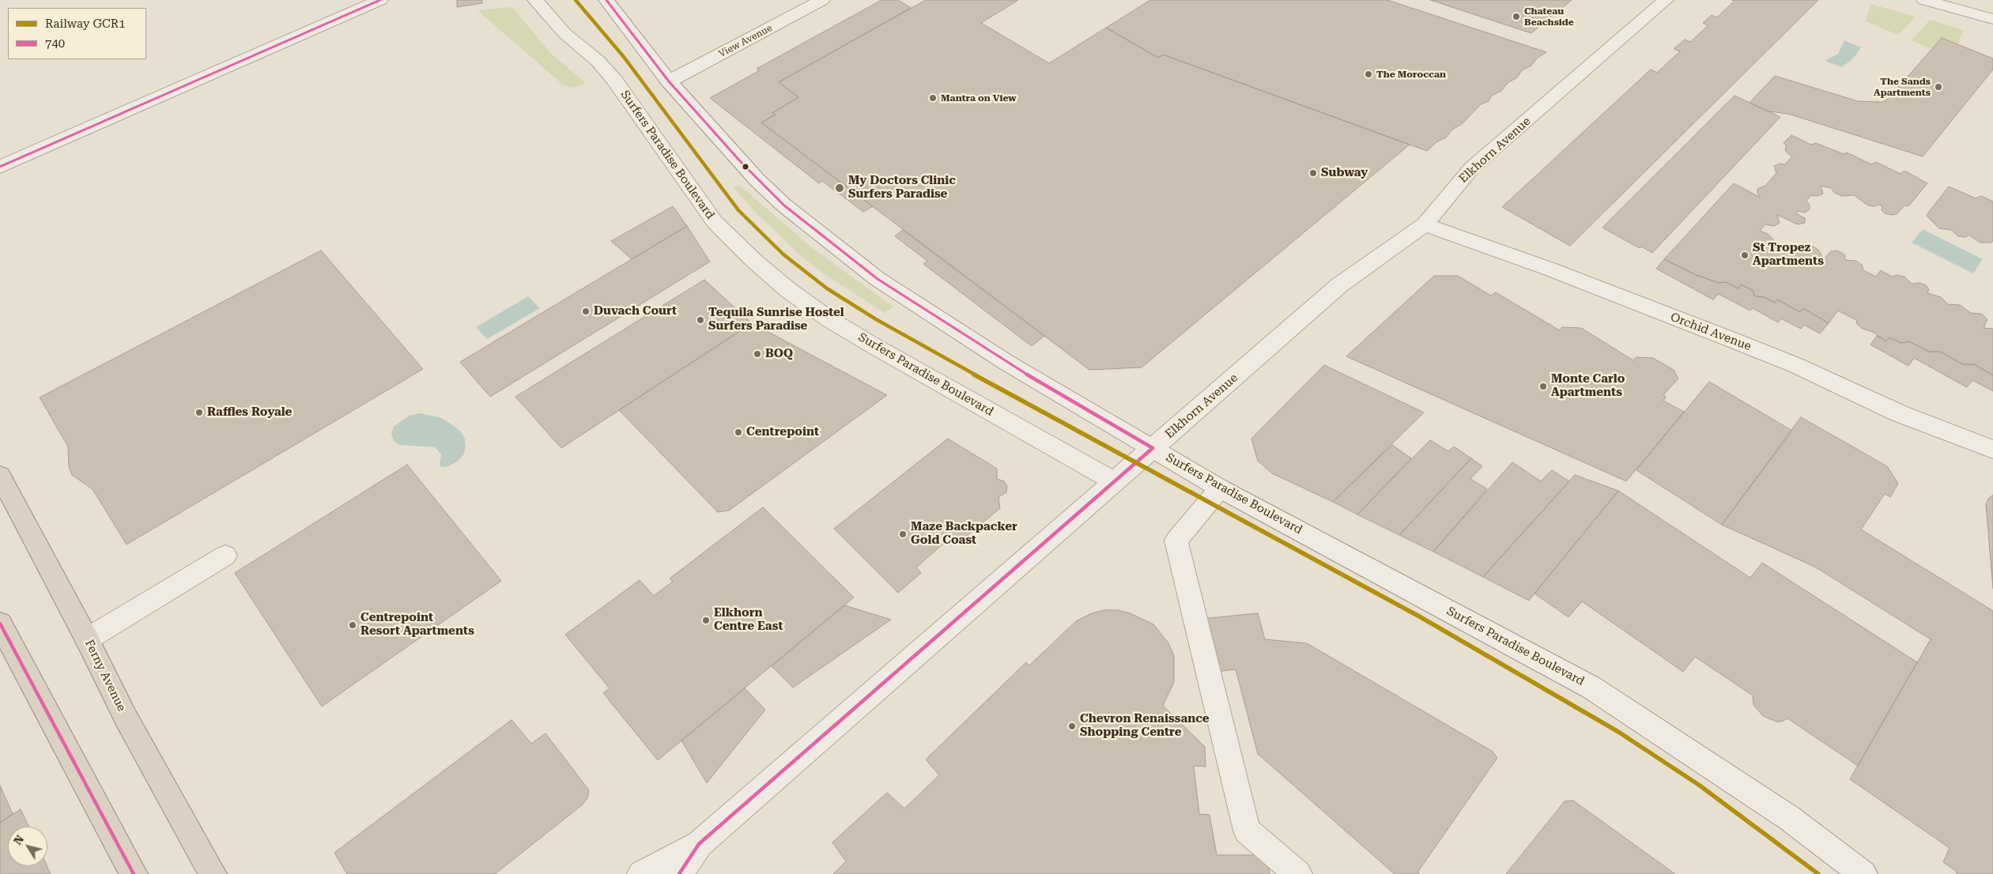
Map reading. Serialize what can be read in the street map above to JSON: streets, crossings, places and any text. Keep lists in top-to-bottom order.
{
  "streets": {
    "highway": ["Ferny Avenue"],
    "street": [
      "View Avenue",
      "Elkhorn Avenue",
      "Surfers Paradise Boulevard",
      "Orchid Avenue"
    ]
  },
  "crossings": [
    ["View Avenue", "Surfers Paradise Boulevard"],
    ["Elkhorn Avenue", "Surfers Paradise Boulevard"],
    ["Elkhorn Avenue", "Orchid Avenue"]
  ],
  "places": [
    "Chateau Beachside",
    "The Moroccan",
    "The Sands Apartments",
    "Mantra on View",
    "Subway",
    "My Doctors Clinic Surfers Paradise",
    "St Tropez Apartments",
    "Duvach Court",
    "Tequila Sunrise Hostel Surfers Paradise",
    "BOQ",
    "Monte Carlo Apartments",
    "Raffles Royale",
    "Centrepoint",
    "Maze Backpacker Gold Coast",
    "Elkhorn Centre East",
    "Centrepoint Resort Apartments",
    "Chevron Renaissance Shopping Centre"
  ],
  "lines": ["rail line GCR1", "transit line 740"],
  "legend": ["Railway GCR1", "740"],
  "north": "top left"
}
